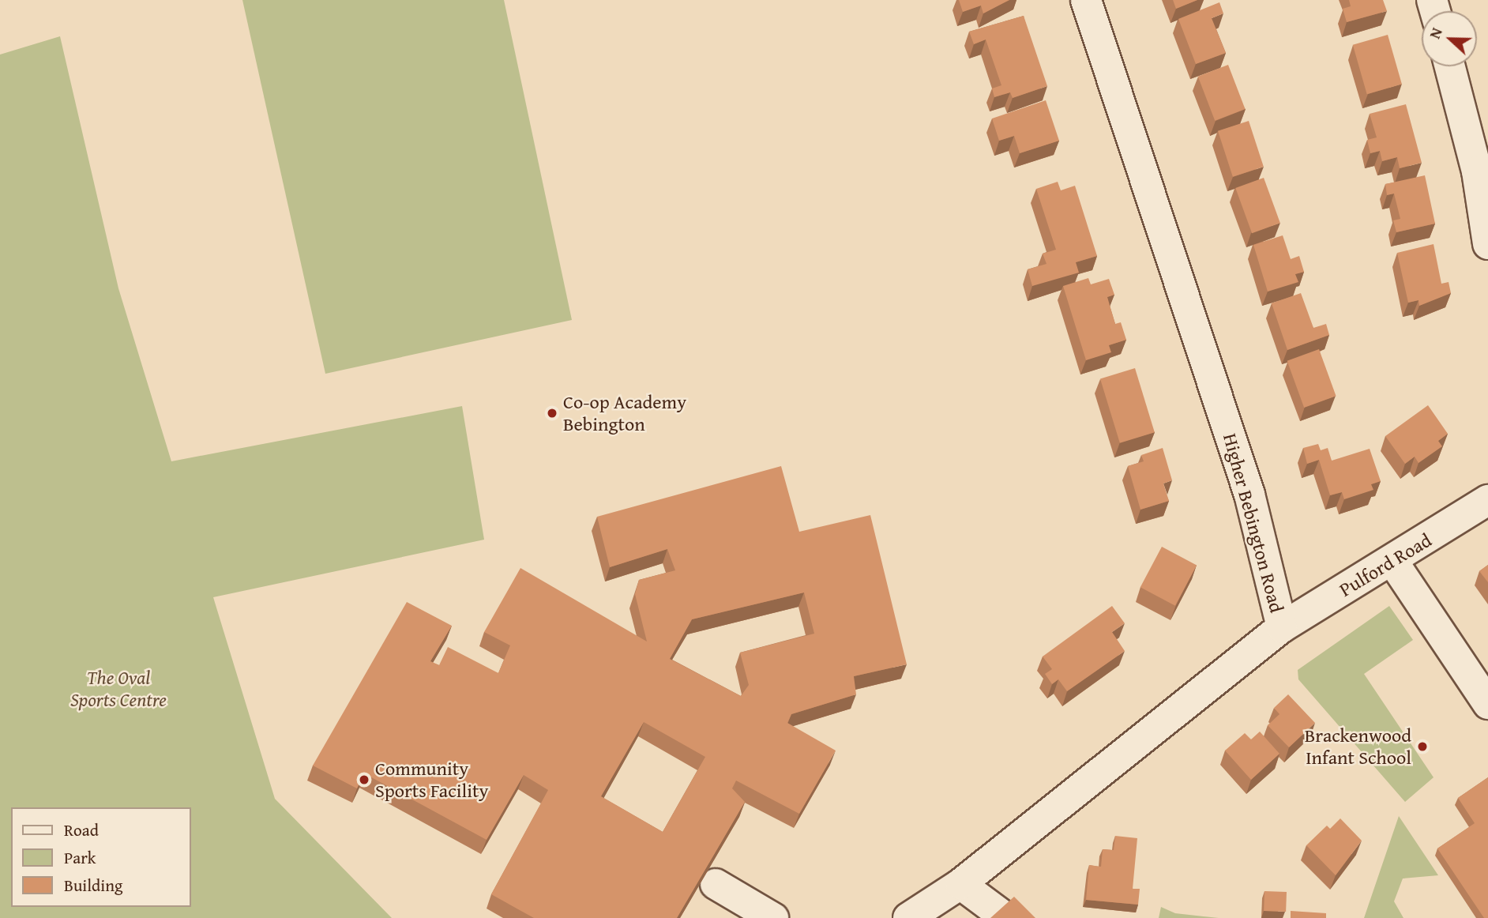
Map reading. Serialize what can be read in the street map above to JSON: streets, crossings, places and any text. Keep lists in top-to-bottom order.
{
  "streets": {
    "street": ["Higher Bebington Road", "Pulford Road"]
  },
  "crossings": [
    ["Higher Bebington Road", "Pulford Road"]
  ],
  "parks": ["The Oval Sports Centre"],
  "places": ["Co-op Academy Bebington", "Brackenwood Infant School", "Community Sports Facility"],
  "legend": ["Road", "Park", "Building"],
  "north": "left"
}
